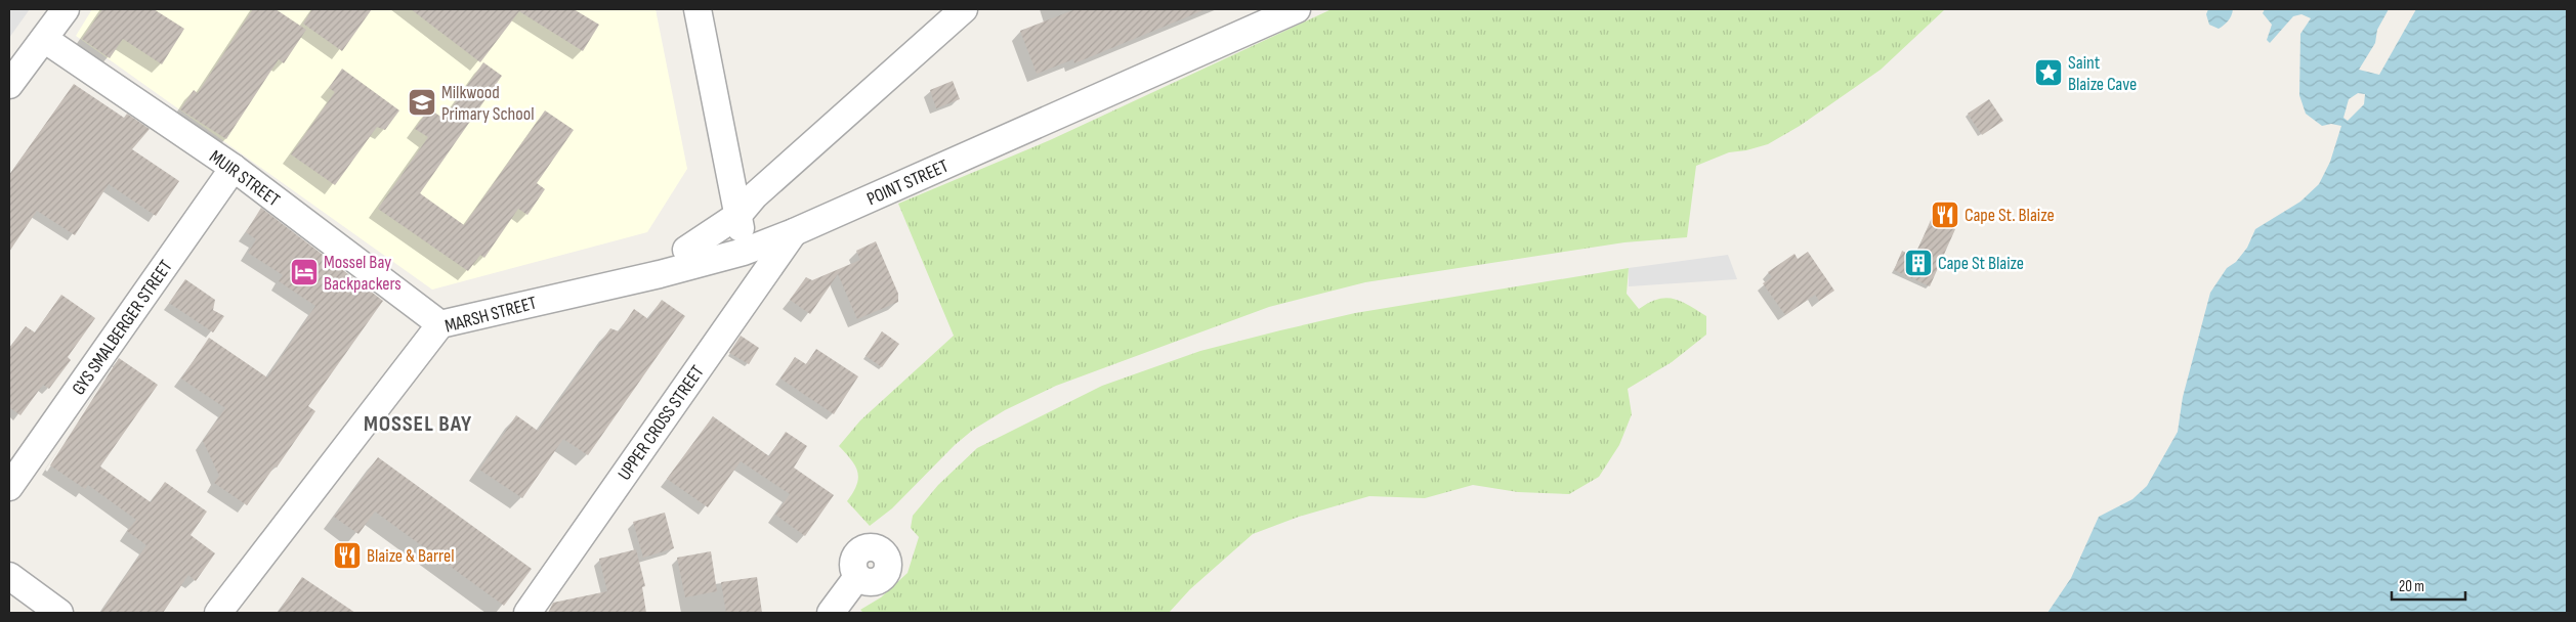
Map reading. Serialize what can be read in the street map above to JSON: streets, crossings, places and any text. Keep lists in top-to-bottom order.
{
  "streets": {
    "street": [
      "MUIR STREET",
      "POINT STREET",
      "MARSH STREET",
      "GYS SMALBERGER STREET",
      "UPPER CROSS STREET"
    ]
  },
  "crossings": [
    ["MUIR STREET", "MARSH STREET"],
    ["MUIR STREET", "GYS SMALBERGER STREET"],
    ["POINT STREET", "MARSH STREET"],
    ["POINT STREET", "UPPER CROSS STREET"]
  ],
  "districts": ["MOSSEL BAY"],
  "places": {
    "place": ["Saint Blaize Cave"],
    "school or university": ["Milkwood Primary School"],
    "restaurant": ["Cape St. Blaize", "Blaize & Barrel"],
    "building": ["Cape St Blaize"],
    "hotel": ["Mossel Bay Backpackers"]
  },
  "scale_bar": "20 m"
}
